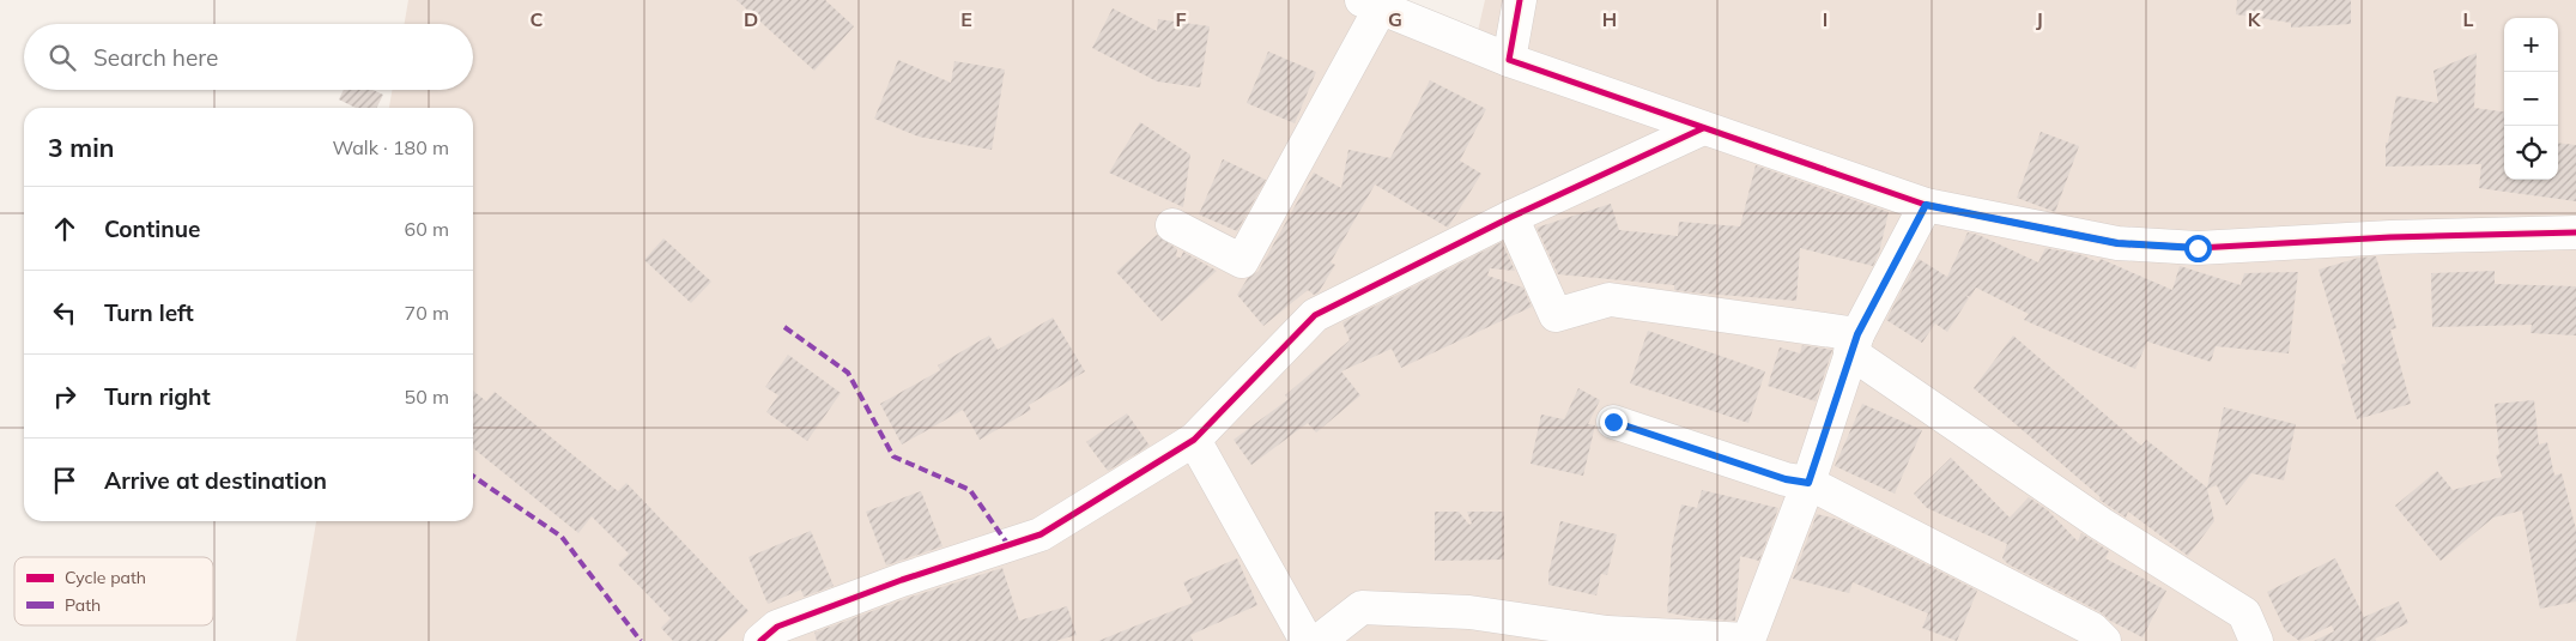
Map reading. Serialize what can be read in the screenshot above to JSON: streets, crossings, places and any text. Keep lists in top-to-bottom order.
{
  "legend": ["Cycle path", "Path"],
  "page": {
    "map_buttons": ["+", "−"],
    "search": "Search here",
    "heading": ["3 min", "Walk · 180 m"],
    "list": [
      ["Continue", "60 m"],
      ["Turn left", "70 m"],
      ["Turn right", "50 m"],
      "Arrive at destination"
    ]
  },
  "grid": {
    "columns": [
      "C",
      "D",
      "E",
      "F",
      "G",
      "H",
      "I",
      "J",
      "K",
      "L"
    ]
  }
}
